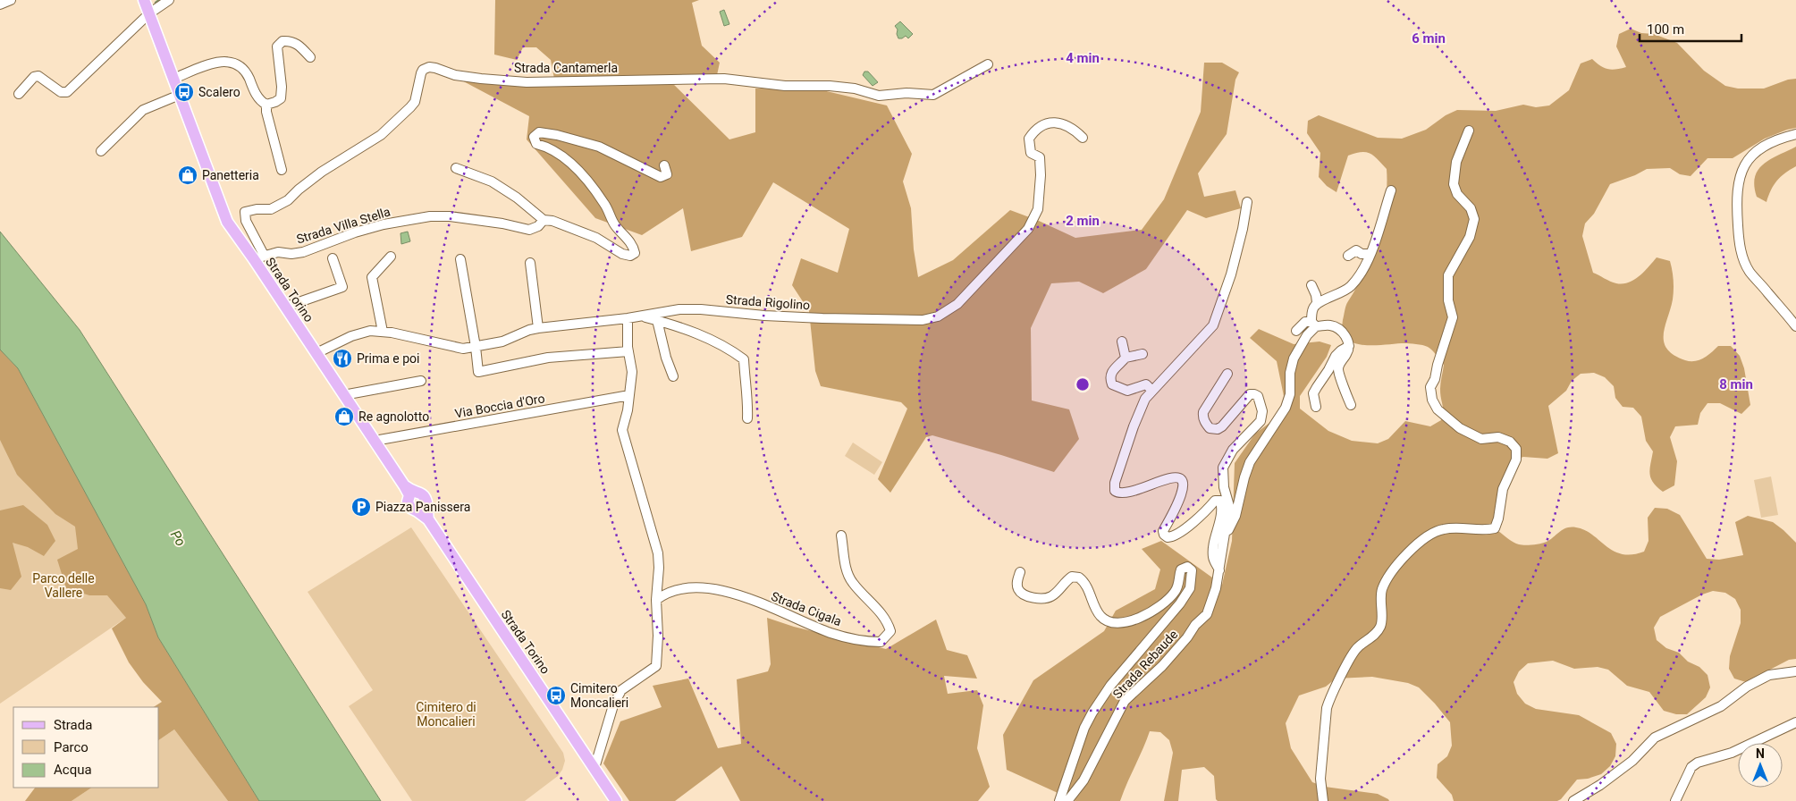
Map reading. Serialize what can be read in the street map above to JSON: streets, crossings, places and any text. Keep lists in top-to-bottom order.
{
  "streets": {
    "main road": ["Strada Torino"],
    "street": [
      "Strada Cantamerla",
      "Strada Villa Stella",
      "Strada Rigolino",
      "Via Boccia d'Oro",
      "Strada Cigala",
      "Strada Rebaude"
    ]
  },
  "crossings": [
    ["Strada Cantamerla", "Strada Villa Stella"],
    ["Strada Cantamerla", "Strada Torino"],
    ["Strada Villa Stella", "Strada Torino"],
    ["Strada Torino", "Strada Rigolino"],
    ["Strada Torino", "Via Boccia d'Oro"]
  ],
  "water": ["Po"],
  "parks": ["Parco delle Vallere", "Cimitero di Moncalieri"],
  "places": {
    "bus stop": ["Scalero", "Cimitero Moncalieri"],
    "shop": ["Panetteria", "Re agnolotto"],
    "restaurant": ["Prima e poi"],
    "parking": ["Piazza Panissera"]
  },
  "legend": ["Strada", "Parco", "Acqua"],
  "scale_bar": "100 m",
  "north": "top",
  "rings": [
    "6 min",
    "4 min",
    "2 min",
    "8 min"
  ]
}
